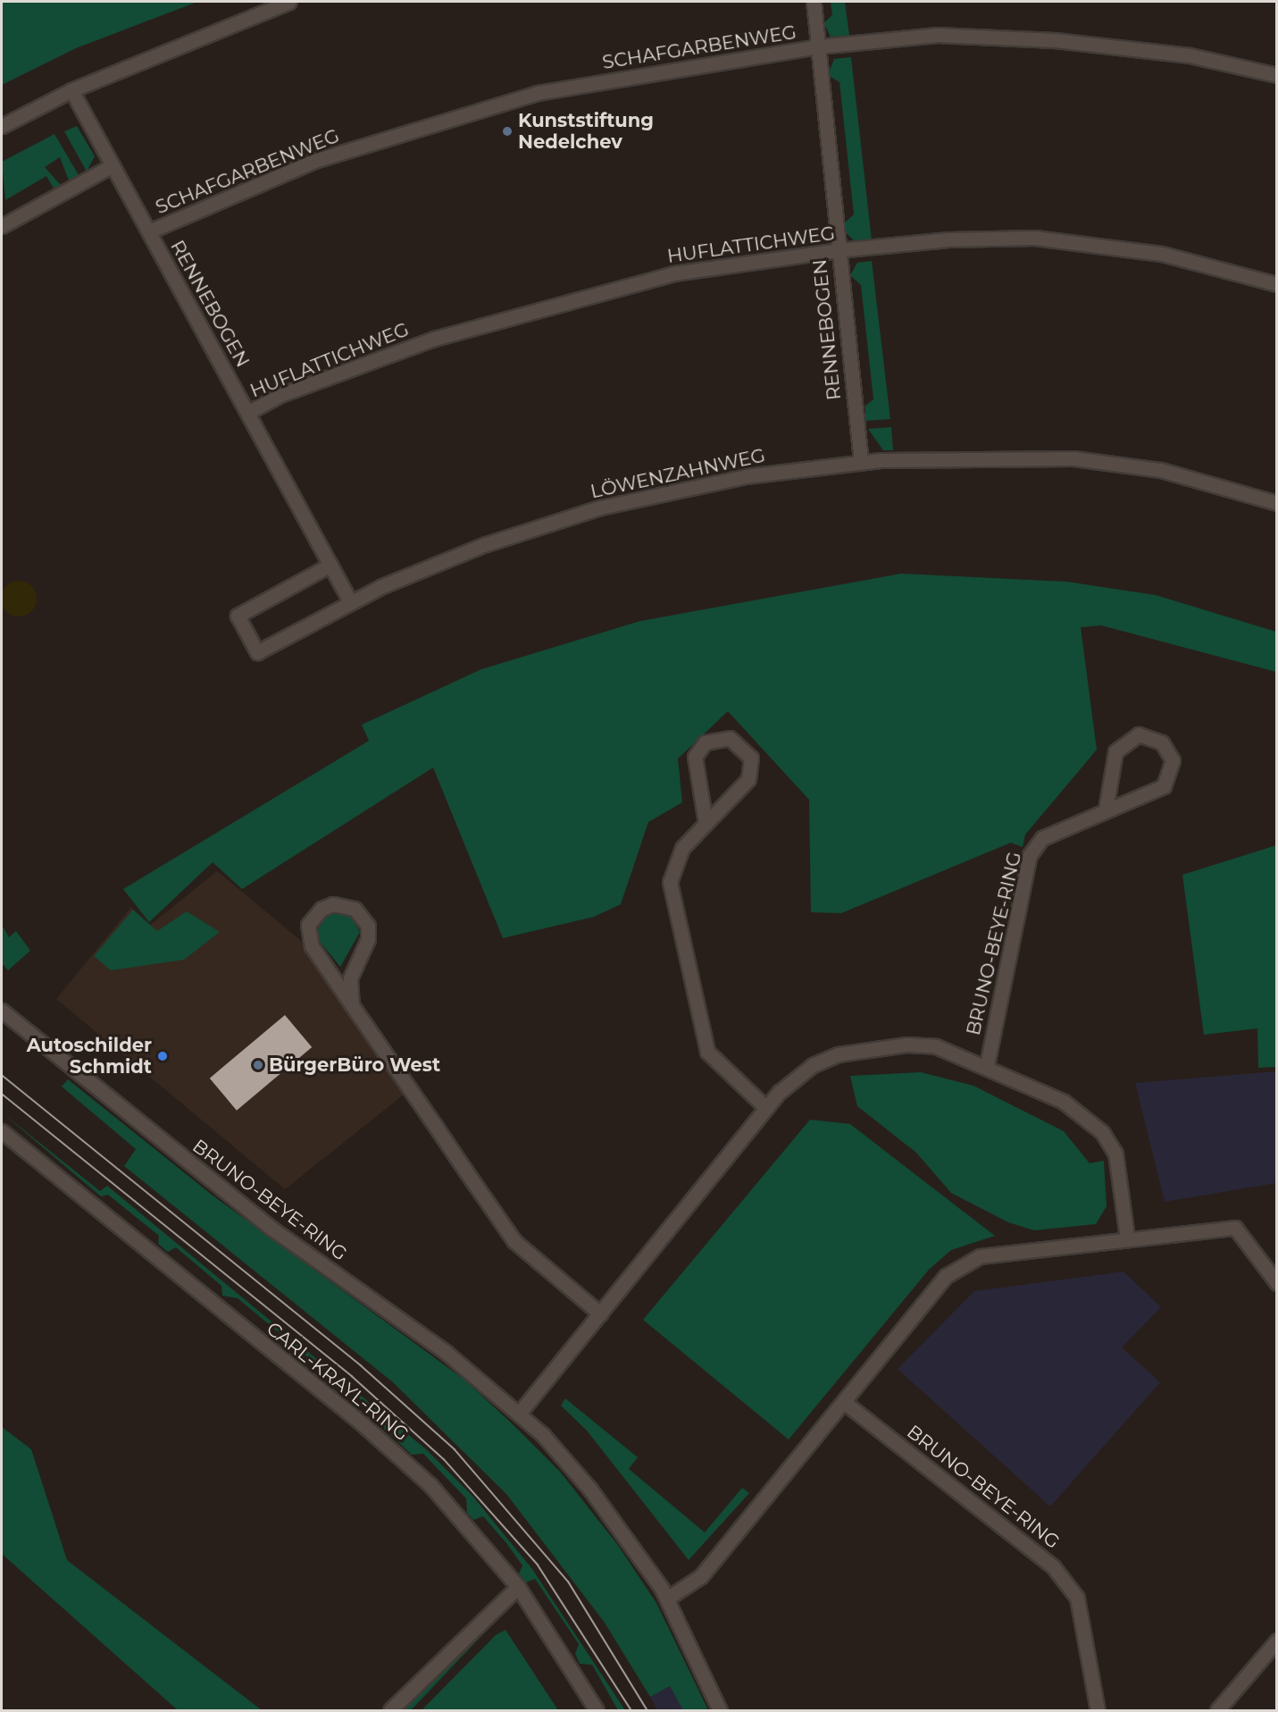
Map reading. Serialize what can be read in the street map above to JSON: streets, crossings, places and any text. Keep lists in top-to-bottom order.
{
  "streets": {
    "street": [
      "SCHAFGARBENWEG",
      "HUFLATTICHWEG",
      "RENNEBOGEN",
      "LÖWENZAHNWEG",
      "BRUNO-BEYE-RING",
      "CARL-KRAYL-RING"
    ]
  },
  "crossings": [
    ["SCHAFGARBENWEG", "RENNEBOGEN"],
    ["HUFLATTICHWEG", "RENNEBOGEN"],
    ["RENNEBOGEN", "LÖWENZAHNWEG"]
  ],
  "places": ["Kunststiftung Nedelchev", "Autoschilder Schmidt", "BürgerBüro West"]
}
